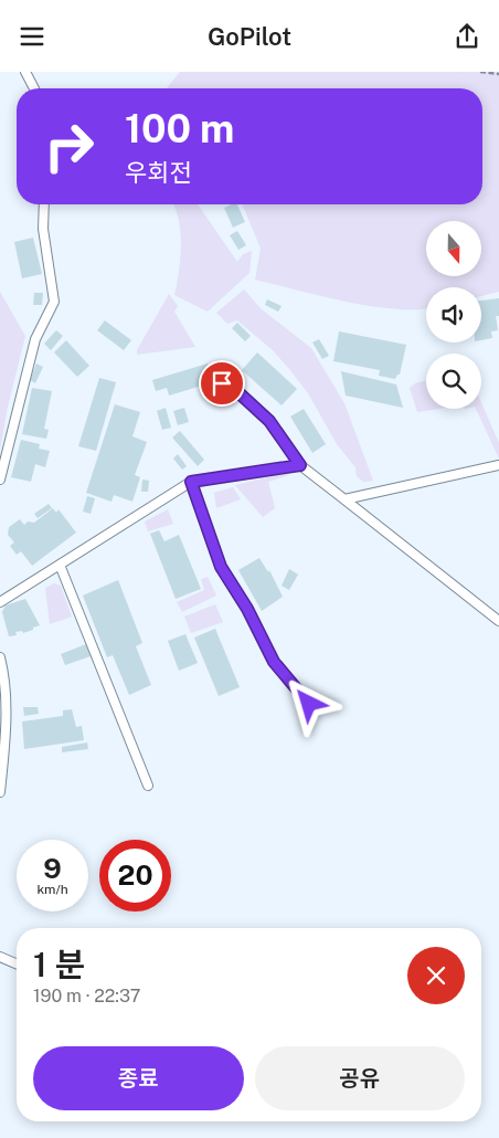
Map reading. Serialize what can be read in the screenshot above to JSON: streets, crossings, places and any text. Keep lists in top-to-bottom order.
{
  "north": "bottom",
  "page": {
    "header": "GoPilot",
    "turn": ["100 m", "우회전"],
    "speed": "9 km/h",
    "limit": "20",
    "heading": ["1 분", "190 m · 22:37"],
    "buttons": ["종료", "공유"]
  }
}
